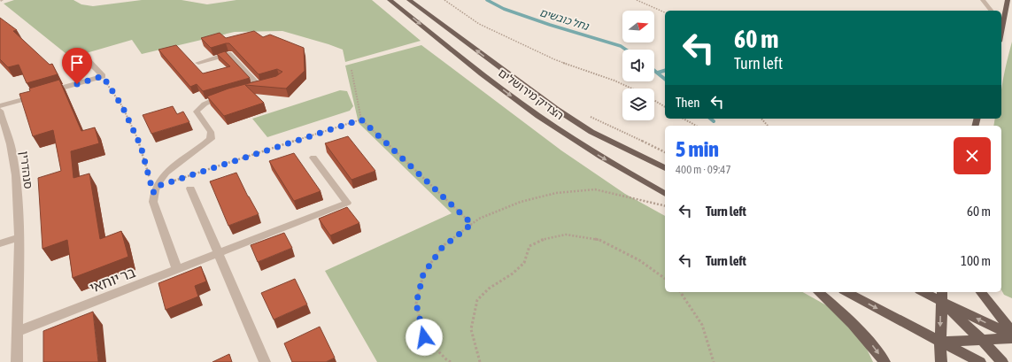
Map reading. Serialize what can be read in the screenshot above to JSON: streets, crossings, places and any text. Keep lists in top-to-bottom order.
{
  "streets": {
    "main road": ["הצדיק מירושלים"],
    "street": ["סנהדרין", "בר יוחאי"]
  },
  "crossings": [
    ["סנהדרין", "בר יוחאי"]
  ],
  "water": ["נחל כובשים"],
  "north": "right",
  "page": {
    "turn": ["60 m", "Turn left"],
    "then": "Then",
    "heading": ["5 min", "400 m · 09:47"],
    "list": [
      {
        "name": "Turn left",
        "value": "60 m"
      },
      {
        "name": "Turn left",
        "value": "100 m"
      }
    ]
  }
}
